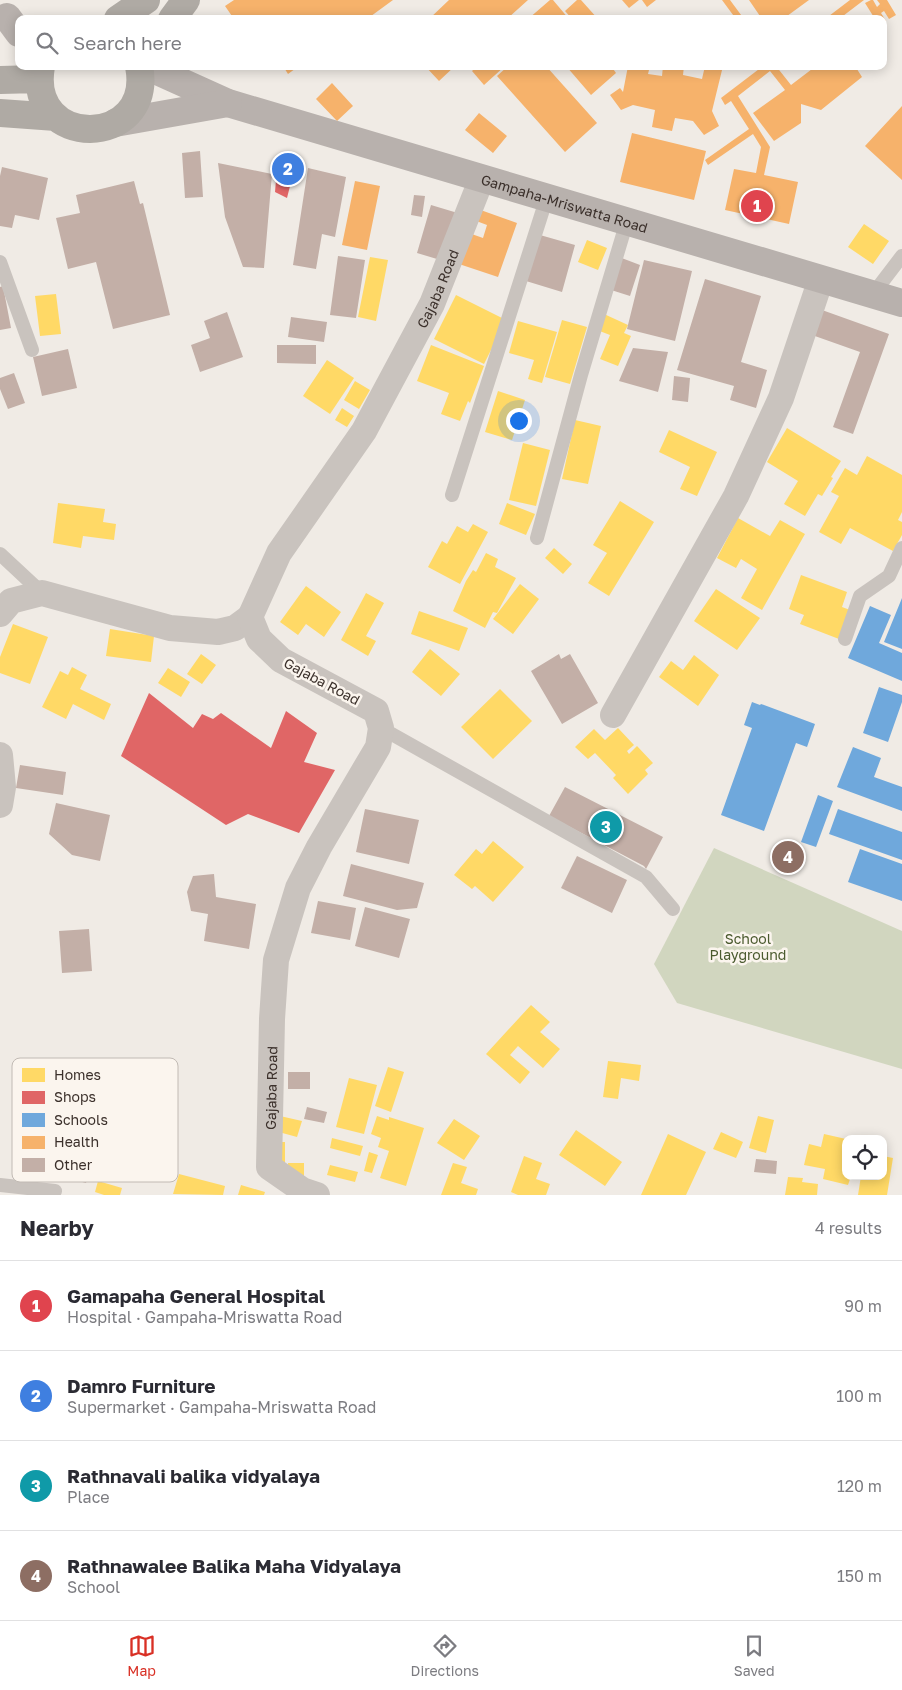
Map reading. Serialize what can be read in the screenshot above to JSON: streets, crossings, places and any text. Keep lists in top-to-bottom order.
{
  "streets": {
    "main road": ["Gampaha-Mriswatta Road"],
    "street": ["Gajaba Road"]
  },
  "crossings": [
    ["Gampaha-Mriswatta Road", "Gajaba Road"]
  ],
  "parks": ["School Playground"],
  "legend": [
    "Homes",
    "Shops",
    "Schools",
    "Health",
    "Other"
  ],
  "page": {
    "search": "Search here",
    "pins": [
      "2",
      "1",
      "3",
      "4"
    ],
    "heading": ["Nearby", "4 results"],
    "list": [
      {
        "mark": "1",
        "name": "Gamapaha General Hospital",
        "note": "Hospital · Gampaha-Mriswatta Road",
        "value": "90 m"
      },
      {
        "mark": "2",
        "name": "Damro Furniture",
        "note": "Supermarket · Gampaha-Mriswatta Road",
        "value": "100 m"
      },
      {
        "mark": "3",
        "name": "Rathnavali balika vidyalaya",
        "note": "Place",
        "value": "120 m"
      },
      {
        "mark": "4",
        "name": "Rathnawalee Balika Maha Vidyalaya",
        "note": "School",
        "value": "150 m"
      }
    ],
    "nav": ["Map", "Directions", "Saved"]
  }
}
